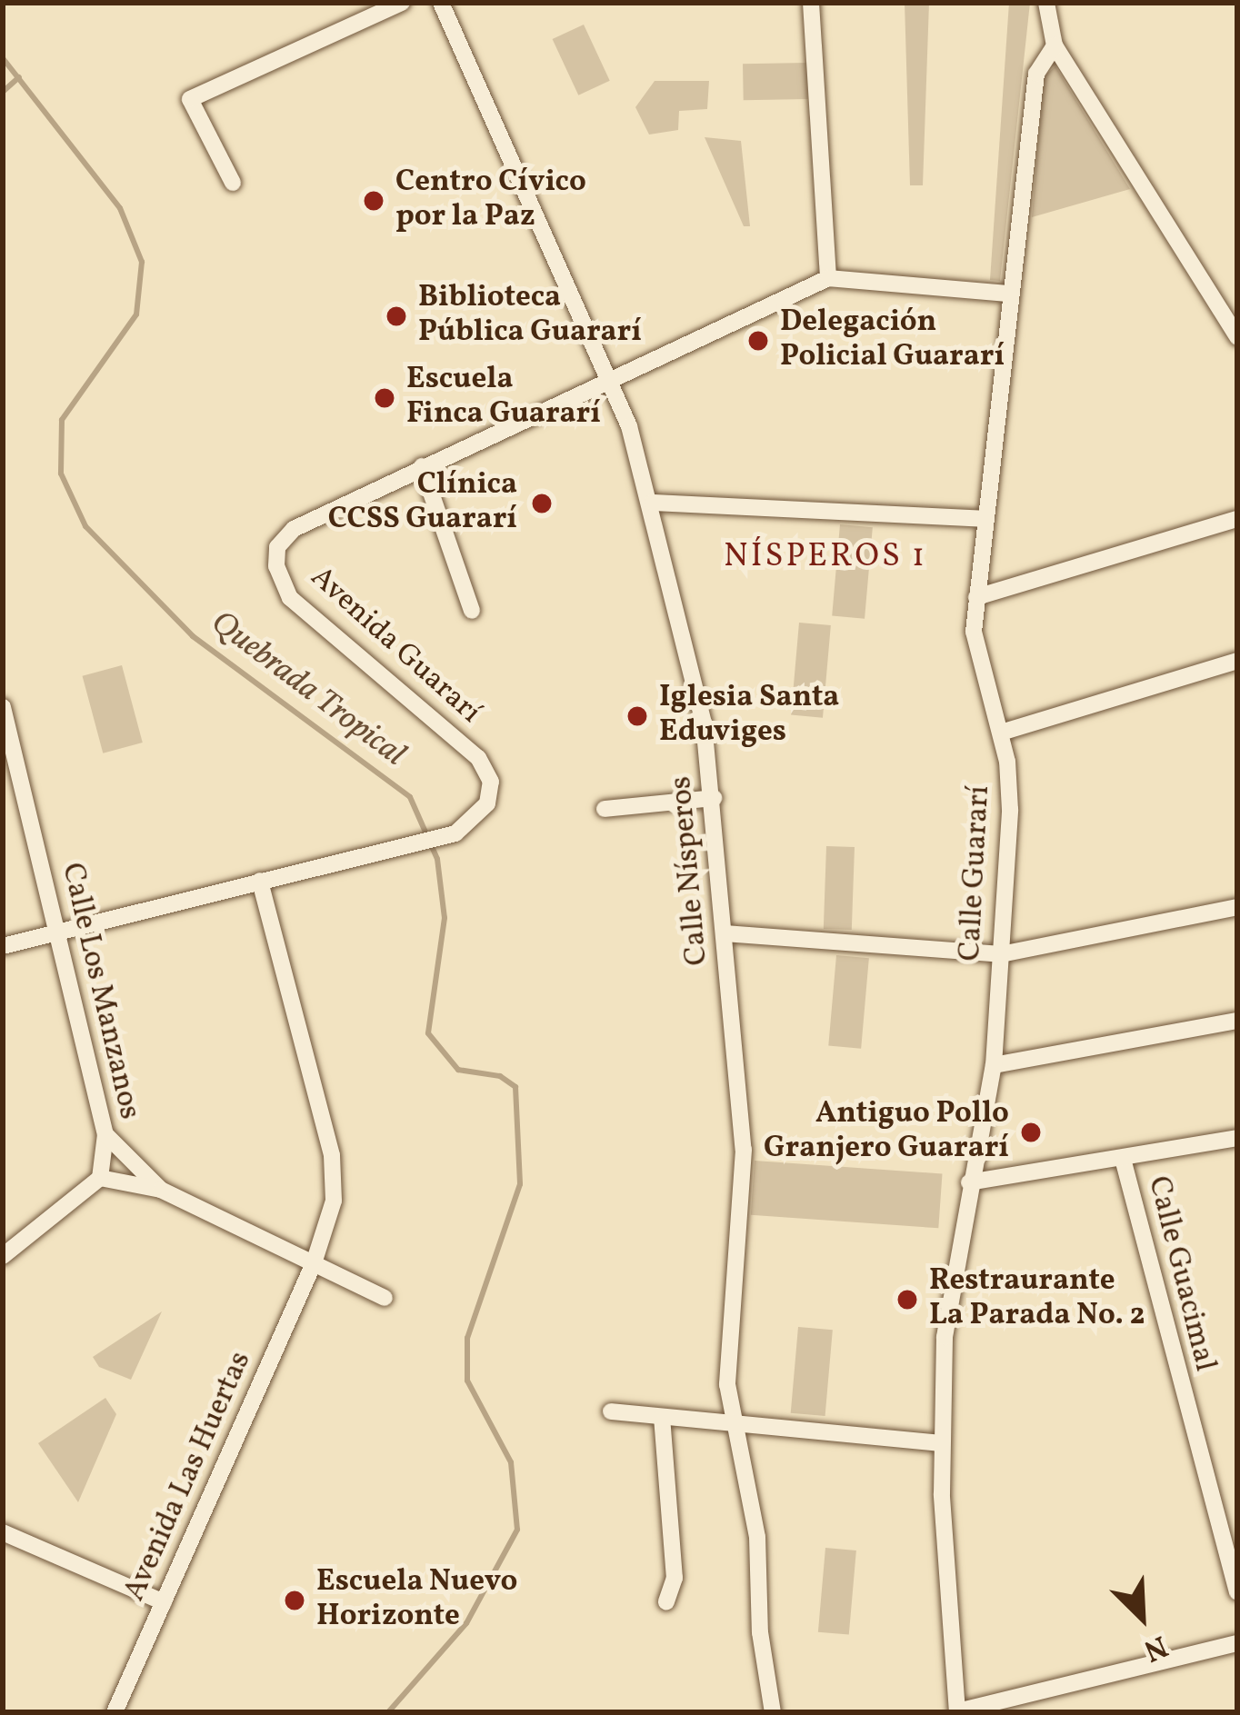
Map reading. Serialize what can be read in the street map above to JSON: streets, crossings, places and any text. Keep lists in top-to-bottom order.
{
  "streets": {
    "street": [
      "Avenida Guararí",
      "Calle Nísperos",
      "Calle Guararí",
      "Calle Los Manzanos",
      "Calle Guacimal",
      "Avenida Las Huertas"
    ]
  },
  "crossings": [
    ["Avenida Guararí", "Calle Nísperos"],
    ["Avenida Guararí", "Calle Guararí"],
    ["Avenida Guararí", "Calle Los Manzanos"],
    ["Avenida Guararí", "Avenida Las Huertas"]
  ],
  "districts": ["NÍSPEROS 1"],
  "water": ["Quebrada Tropical"],
  "places": [
    "Centro Cívico por la Paz",
    "Biblioteca Pública Guararí",
    "Delegación Policial Guararí",
    "Escuela Finca Guararí",
    "Clínica CCSS Guararí",
    "Iglesia Santa Eduviges",
    "Antiguo Pollo Granjero Guararí",
    "Restraurante La Parada No. 2",
    "Escuela Nuevo Horizonte"
  ],
  "north": "bottom right"
}
